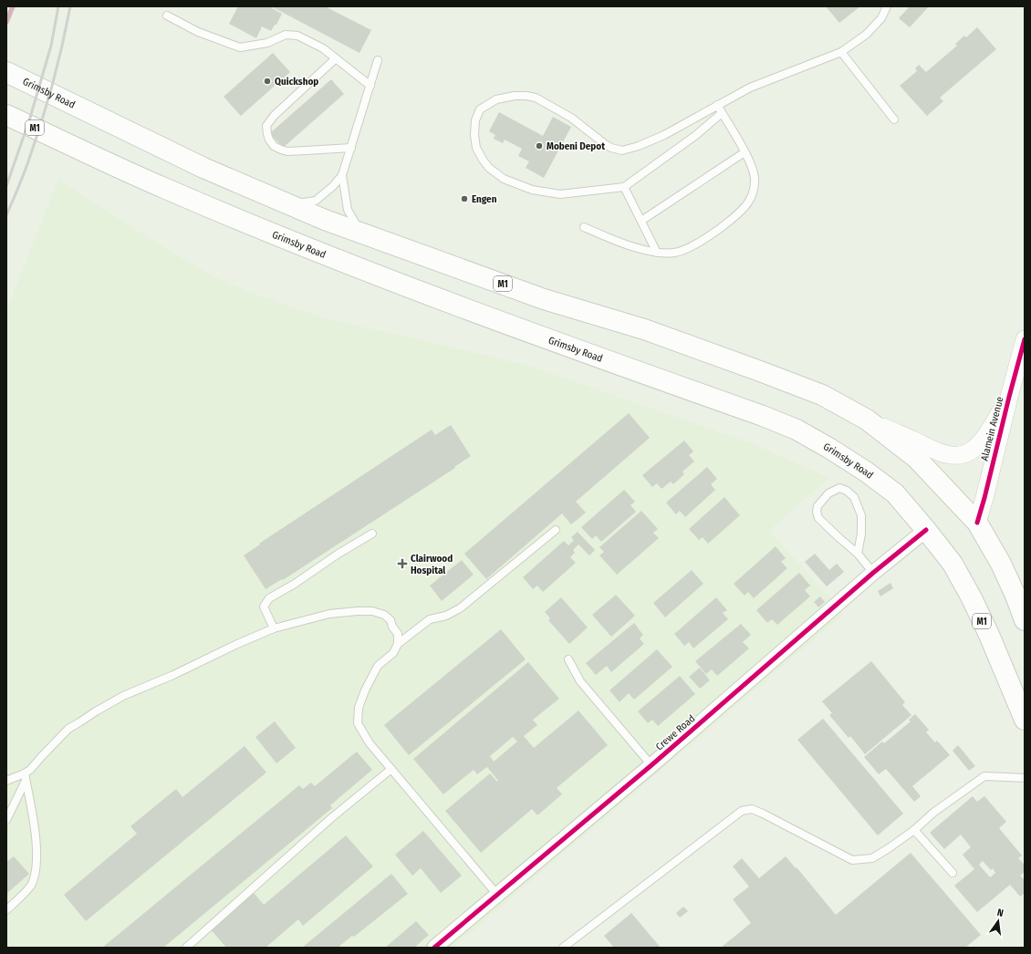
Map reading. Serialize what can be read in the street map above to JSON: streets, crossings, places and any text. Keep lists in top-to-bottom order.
{
  "streets": {
    "highway": ["Grimsby Road", "M1"],
    "street": ["Alamein Avenue", "Crewe Road"]
  },
  "crossings": [
    ["Grimsby Road", "Alamein Avenue"],
    ["Grimsby Road", "Crewe Road"]
  ],
  "places": {
    "other": ["Quickshop", "Mobeni Depot", "Engen"],
    "health": ["Clairwood Hospital"]
  },
  "north": "top"
}
